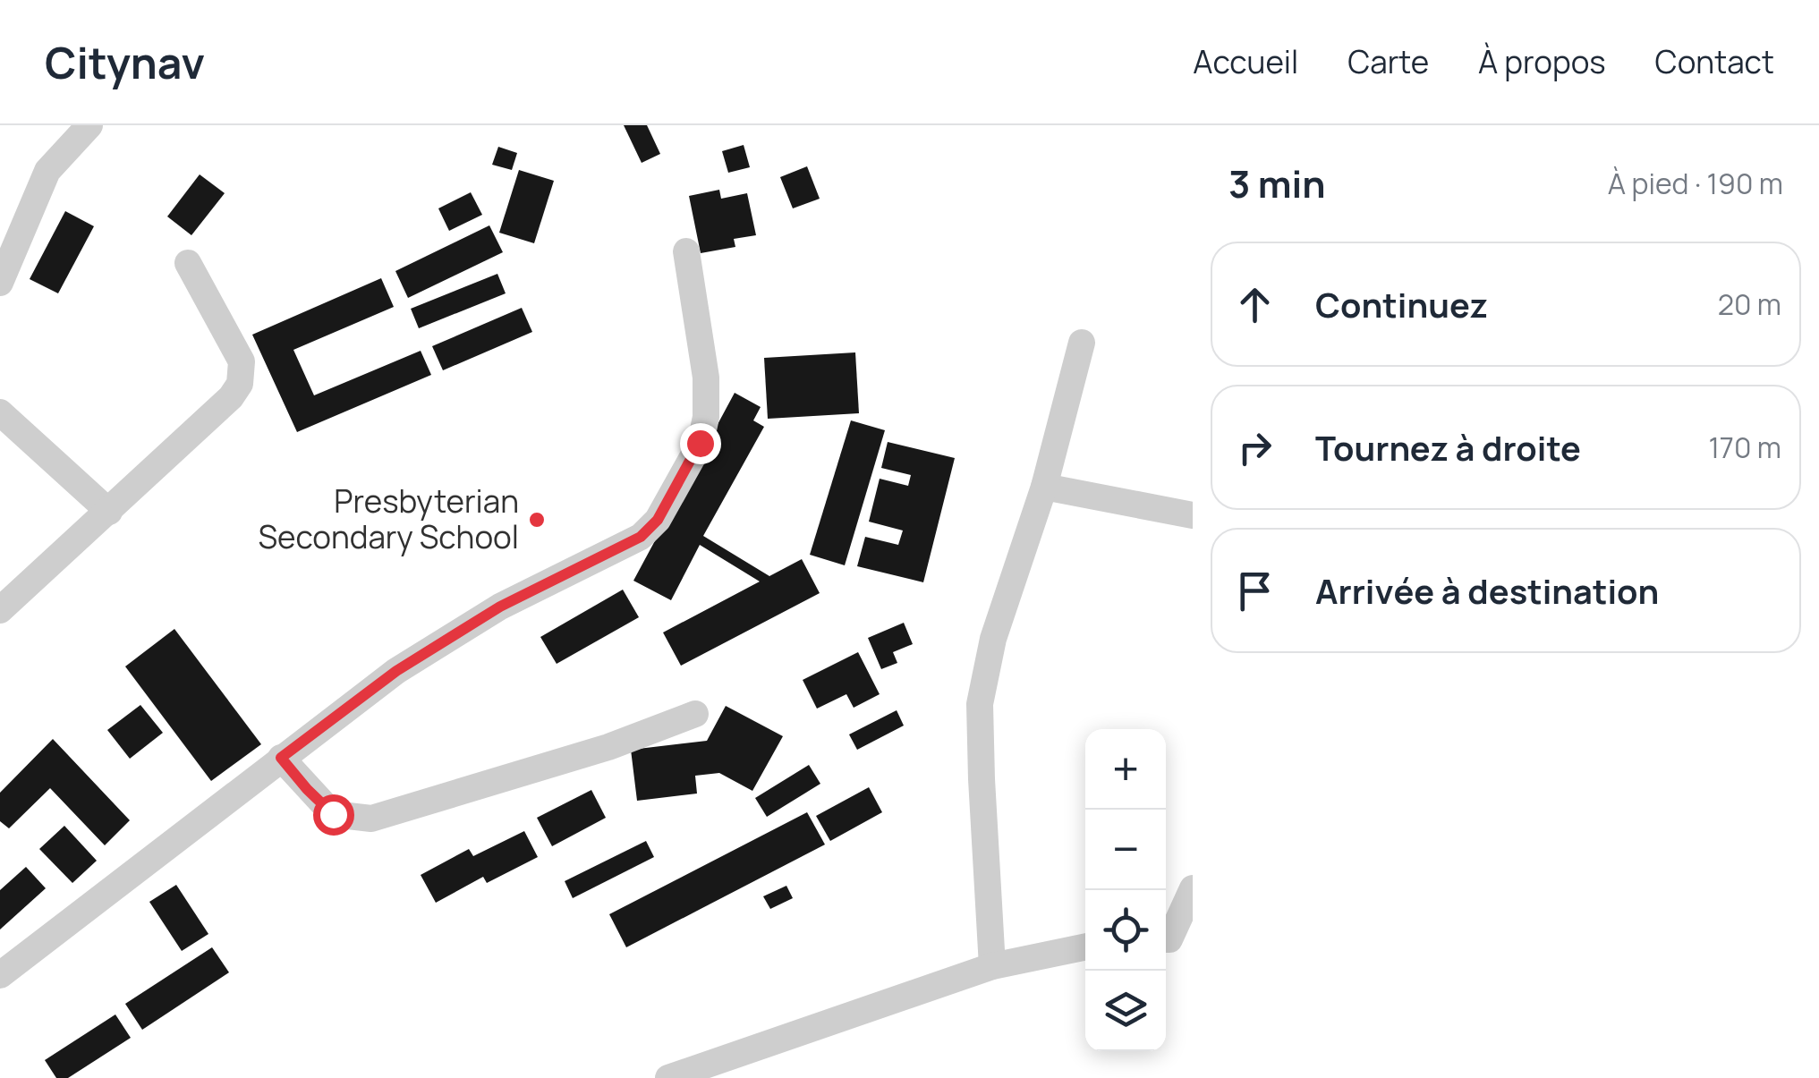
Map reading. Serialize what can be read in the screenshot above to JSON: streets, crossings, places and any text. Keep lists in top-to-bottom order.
{
  "places": ["Presbyterian Secondary School"],
  "page": {
    "header": "Citynav",
    "nav": [
      "Accueil",
      "Carte",
      "À propos",
      "Contact"
    ],
    "heading": ["3 min", "À pied · 190 m"],
    "list": [
      ["Continuez", "20 m"],
      ["Tournez à droite", "170 m"],
      "Arrivée à destination"
    ],
    "map_buttons": ["+", "−"]
  }
}
